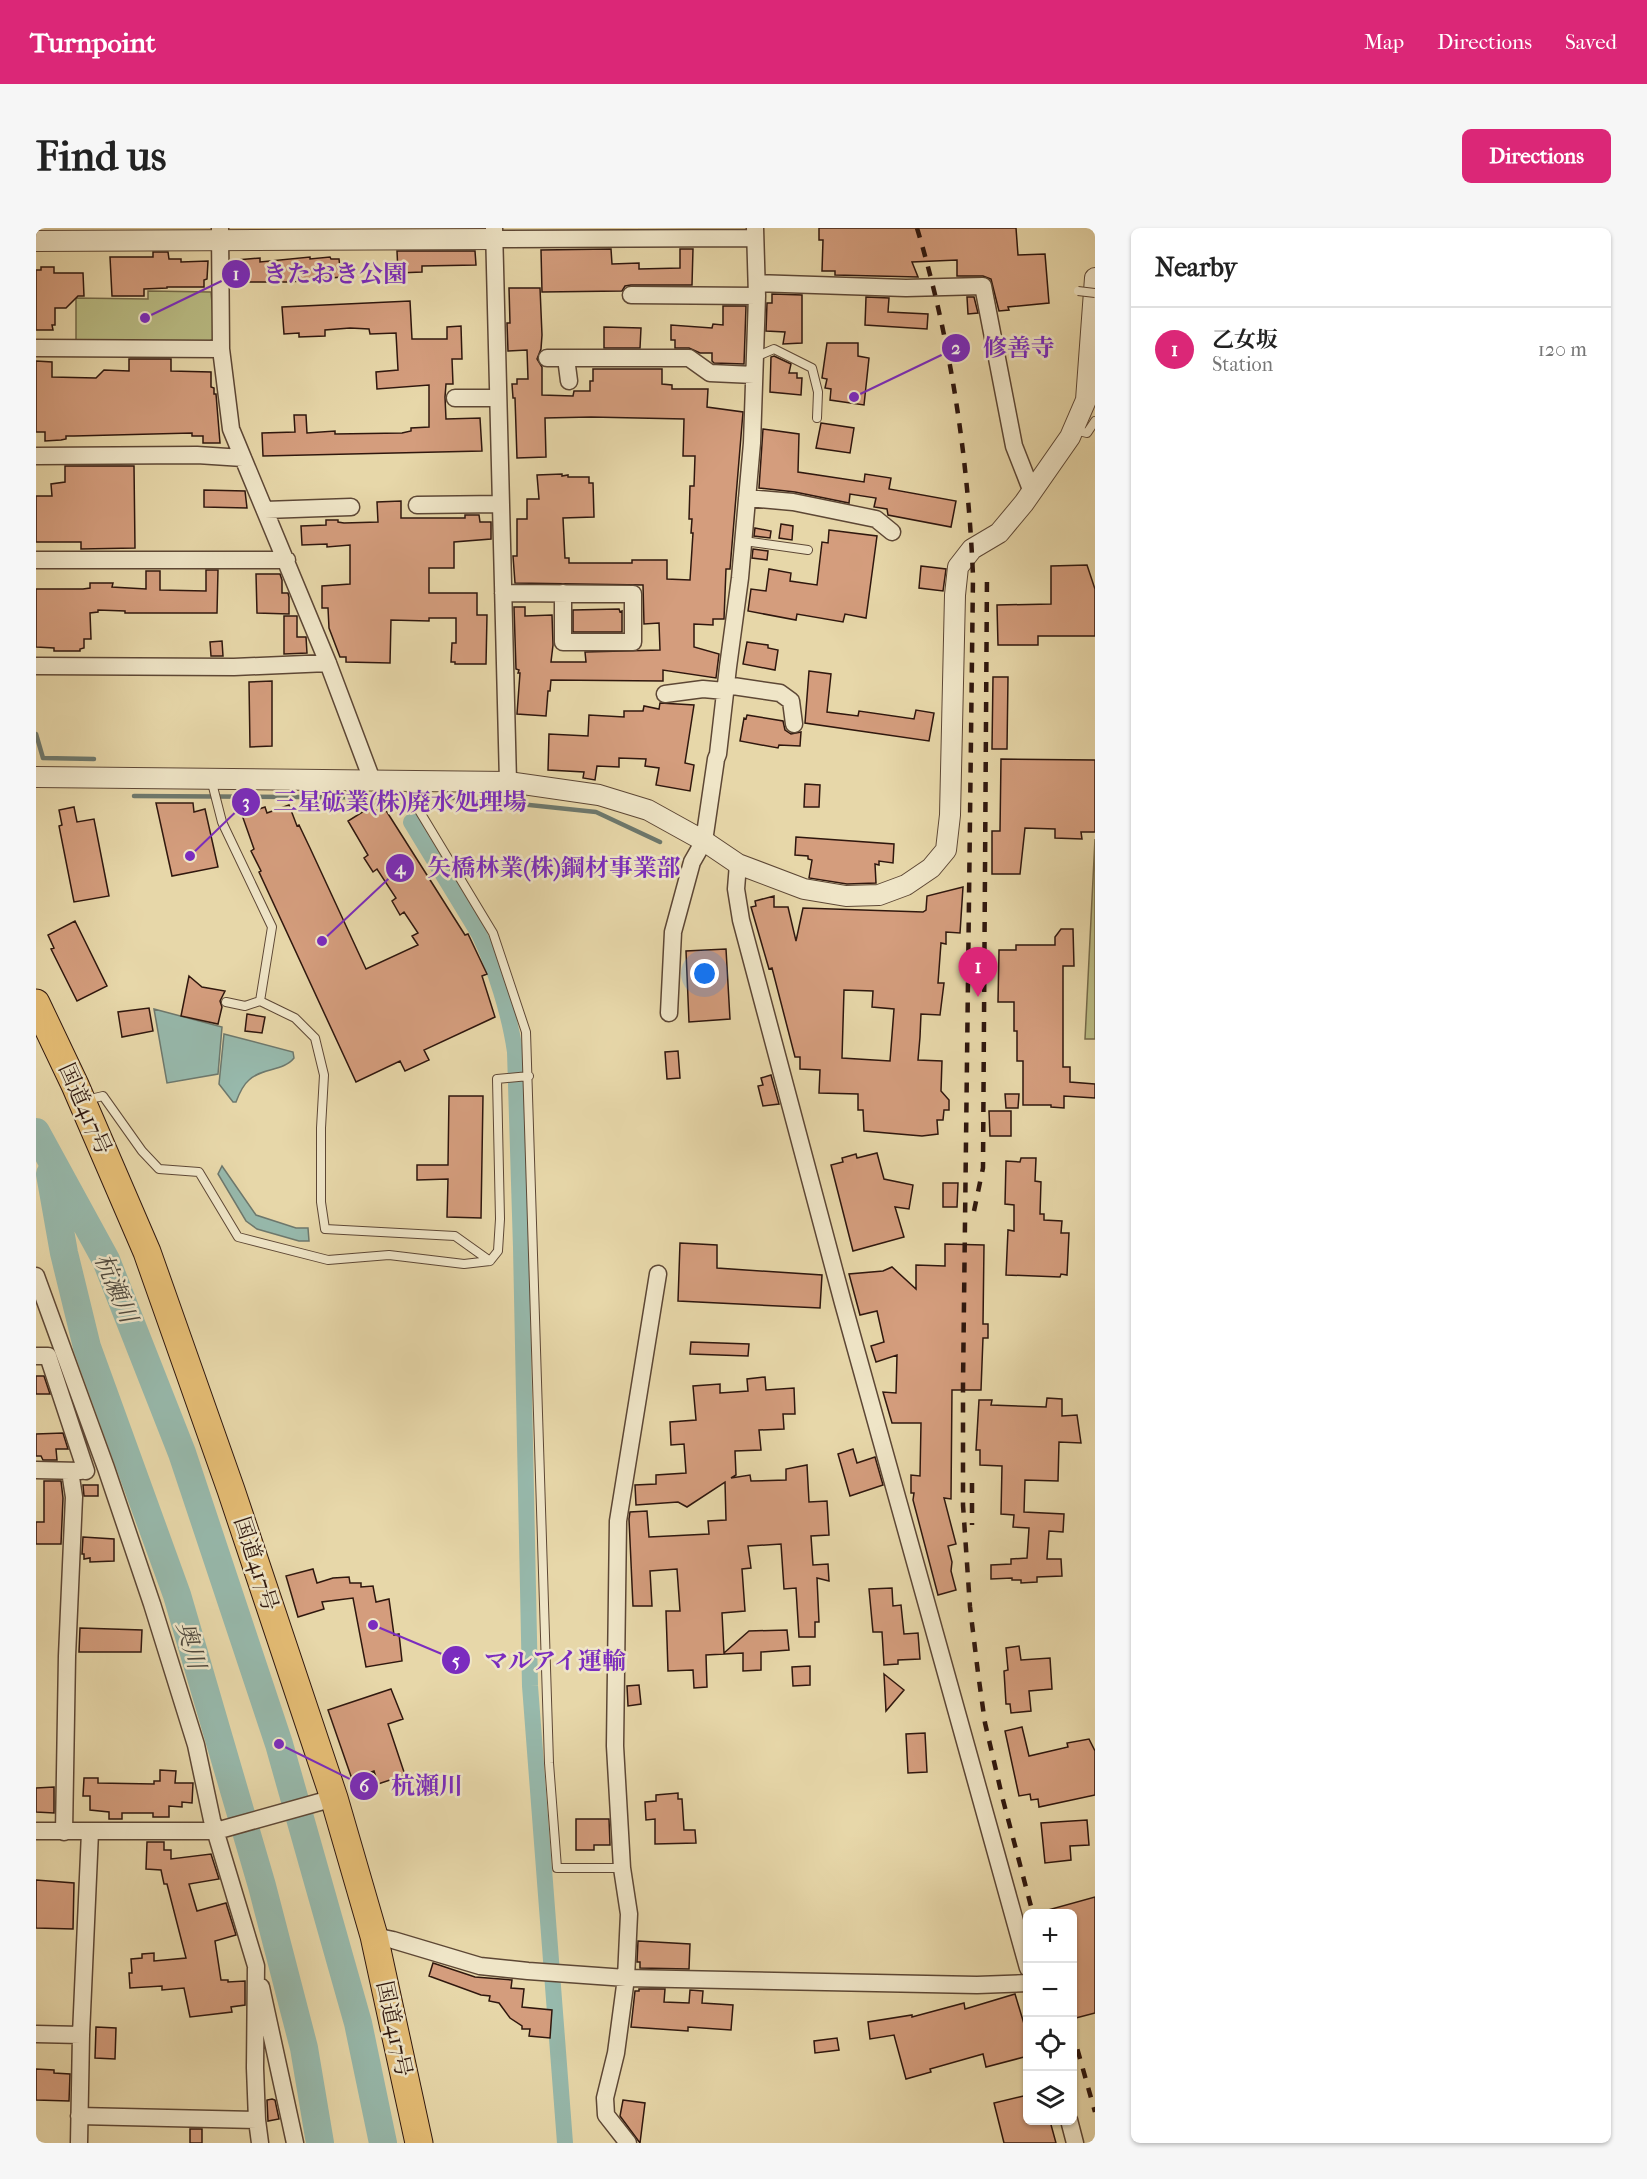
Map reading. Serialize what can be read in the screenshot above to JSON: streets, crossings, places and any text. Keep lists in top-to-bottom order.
{
  "streets": {
    "highway": ["国道417号"]
  },
  "water": ["杭瀬川", "奥川"],
  "places": [
    "きたおき公園",
    "修善寺",
    "三星砿業(株)廃水処理場",
    "矢橋林業(株)鋼材事業部",
    "マルアイ運輸",
    "杭瀬川"
  ],
  "page": {
    "header": "Turnpoint",
    "nav": ["Map", "Directions", "Saved"],
    "buttons": "Directions",
    "title": "Find us",
    "heading": "Nearby",
    "list": [
      {
        "mark": "1",
        "name": "乙女坂",
        "note": "Station",
        "value": "120 m"
      }
    ],
    "pins": "1",
    "map_buttons": ["+", "−"]
  }
}
